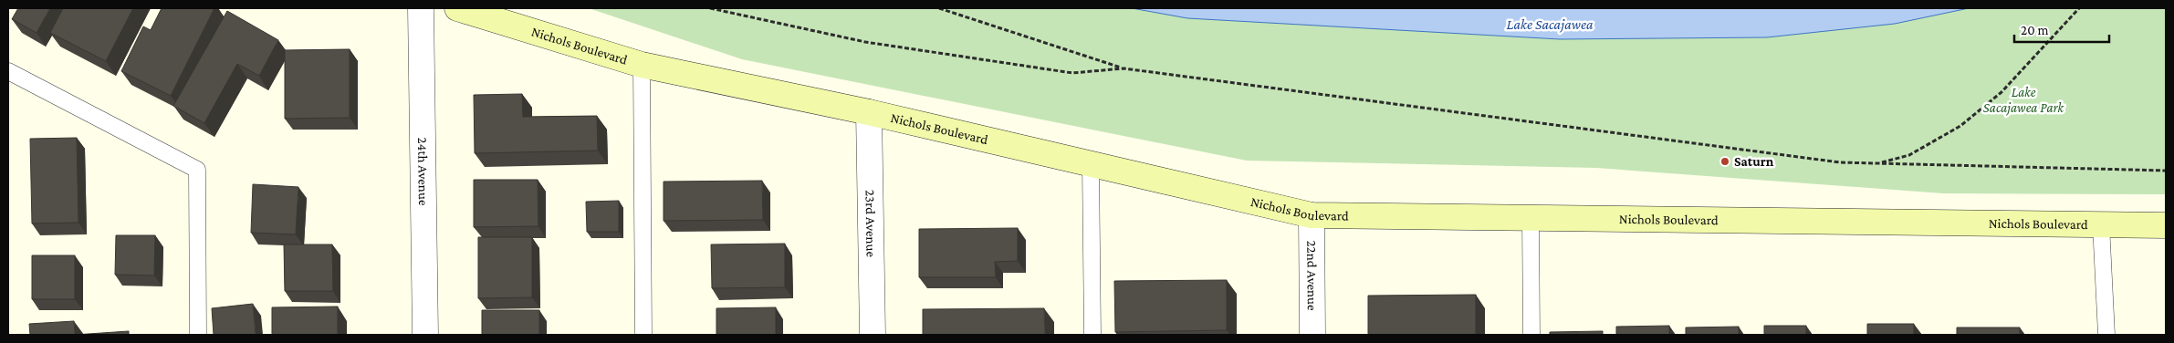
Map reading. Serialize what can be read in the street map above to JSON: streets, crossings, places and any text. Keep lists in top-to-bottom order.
{
  "streets": {
    "main road": ["Nichols Boulevard"],
    "street": ["24th Avenue", "23rd Avenue", "22nd Avenue"]
  },
  "crossings": [
    ["Nichols Boulevard", "23rd Avenue"],
    ["Nichols Boulevard", "22nd Avenue"]
  ],
  "water": ["Lake Sacajawea"],
  "parks": ["Lake Sacajawea Park"],
  "places": ["Saturn"],
  "scale_bar": "20 m"
}
